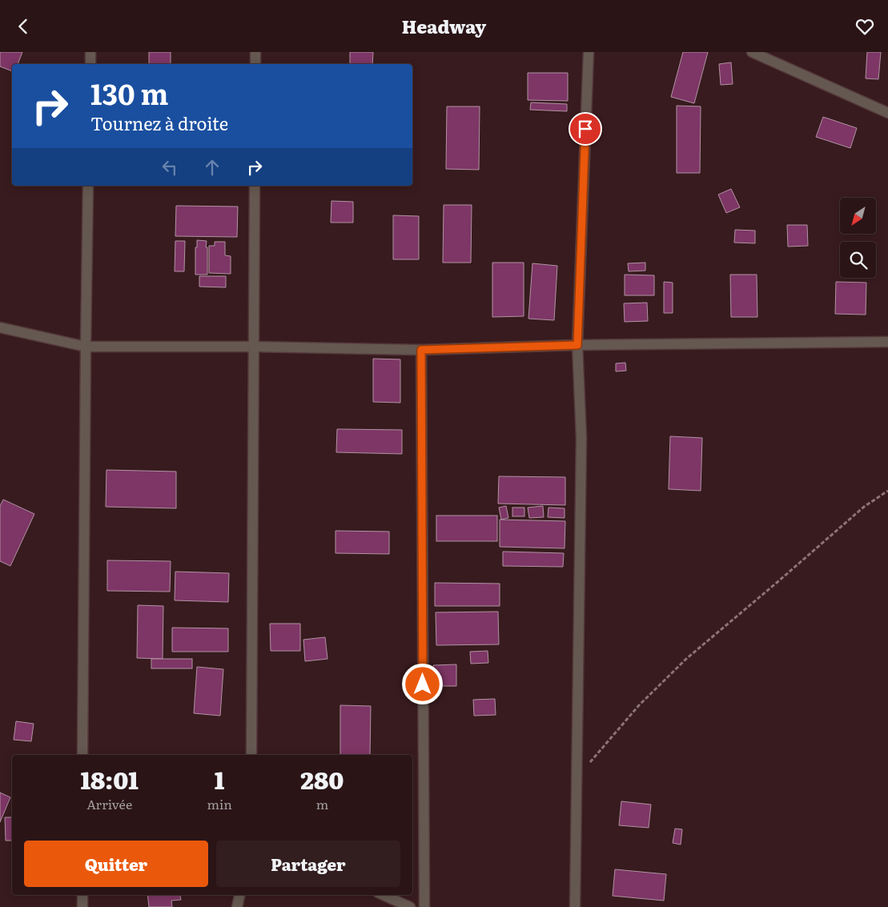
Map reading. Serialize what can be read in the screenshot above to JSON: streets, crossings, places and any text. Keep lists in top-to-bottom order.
{
  "north": "bottom left",
  "page": {
    "header": "Headway",
    "turn": ["130 m", "Tournez à droite"],
    "eta": [
      "18:01",
      "Arrivée",
      "1",
      "min",
      "280",
      "m"
    ],
    "buttons": ["Quitter", "Partager"]
  }
}
